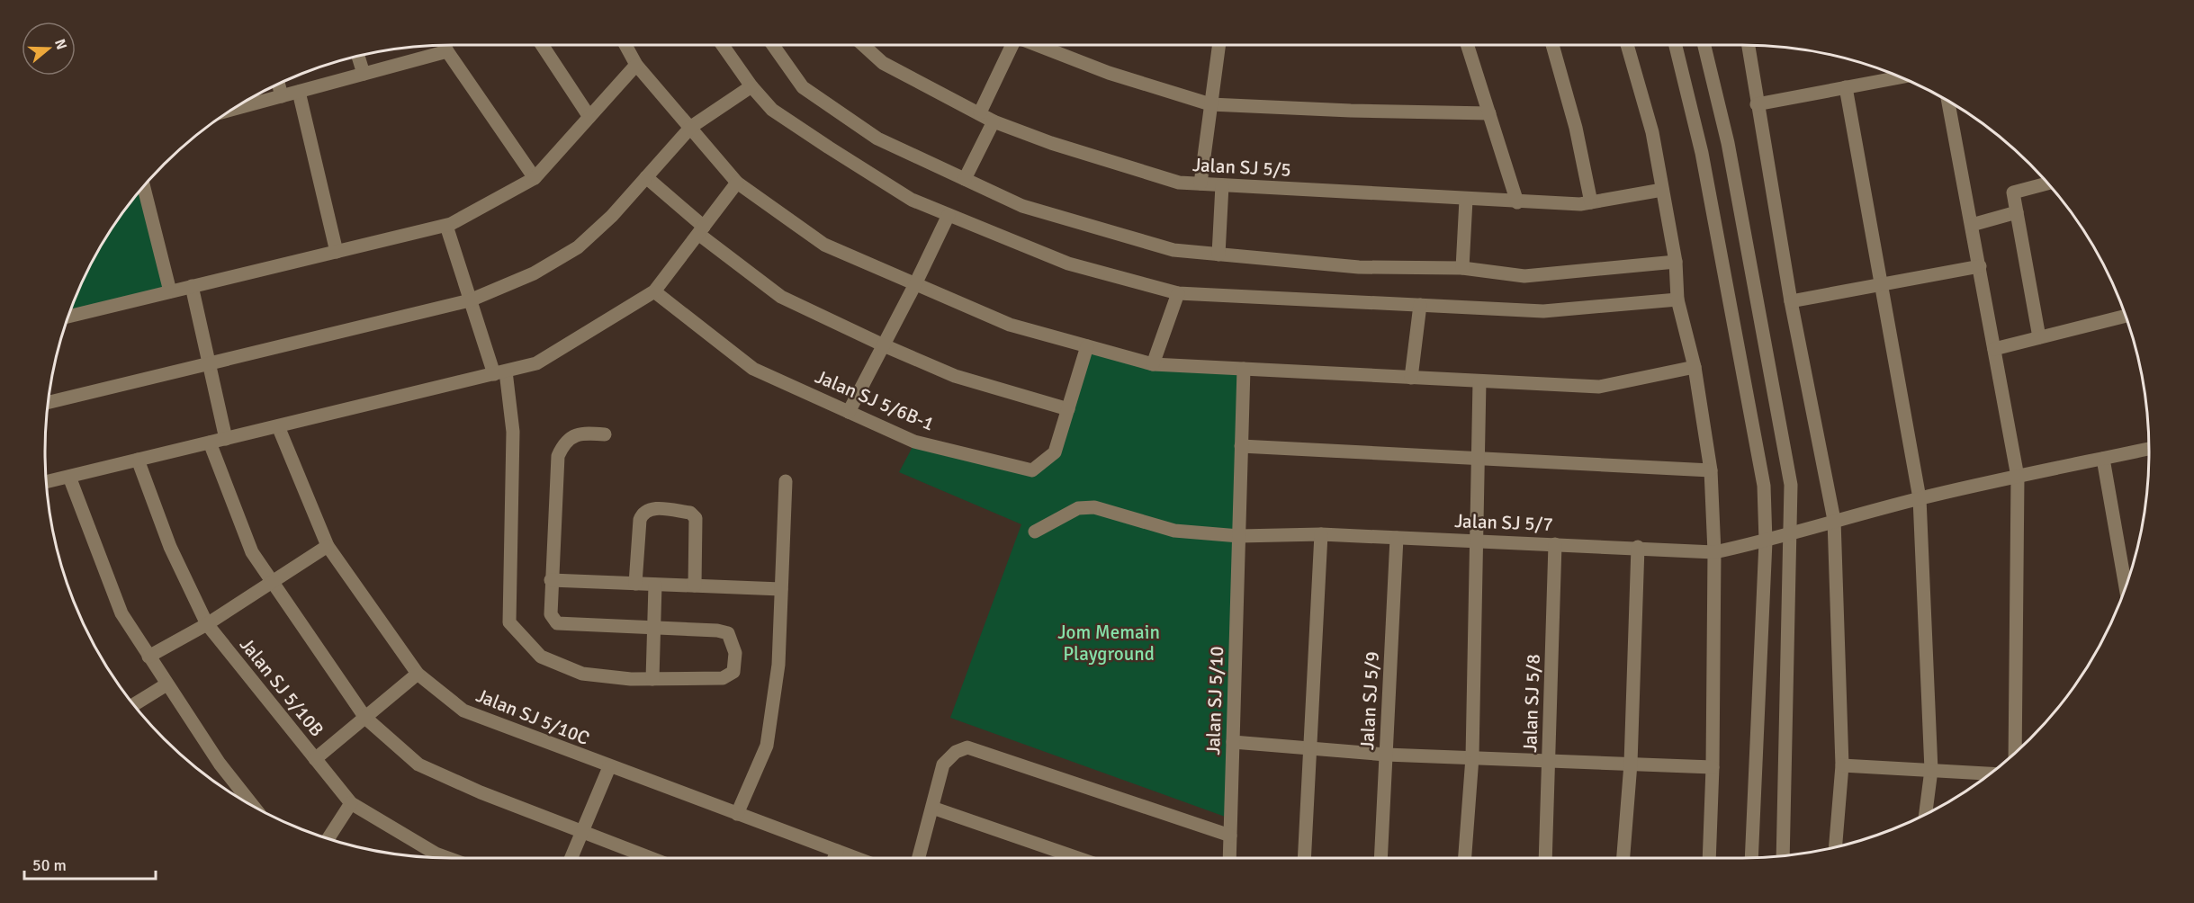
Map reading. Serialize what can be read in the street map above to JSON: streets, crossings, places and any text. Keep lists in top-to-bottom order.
{
  "streets": {
    "street": [
      "Jalan SJ 5/5",
      "Jalan SJ 5/6B-1",
      "Jalan SJ 5/7",
      "Jalan SJ 5/10B",
      "Jalan SJ 5/10",
      "Jalan SJ 5/9",
      "Jalan SJ 5/8",
      "Jalan SJ 5/10C"
    ]
  },
  "crossings": [
    ["Jalan SJ 5/7", "Jalan SJ 5/10"],
    ["Jalan SJ 5/7", "Jalan SJ 5/9"],
    ["Jalan SJ 5/7", "Jalan SJ 5/8"]
  ],
  "parks": ["Jom Memain Playground"],
  "scale_bar": "50 m",
  "north": "right"
}
